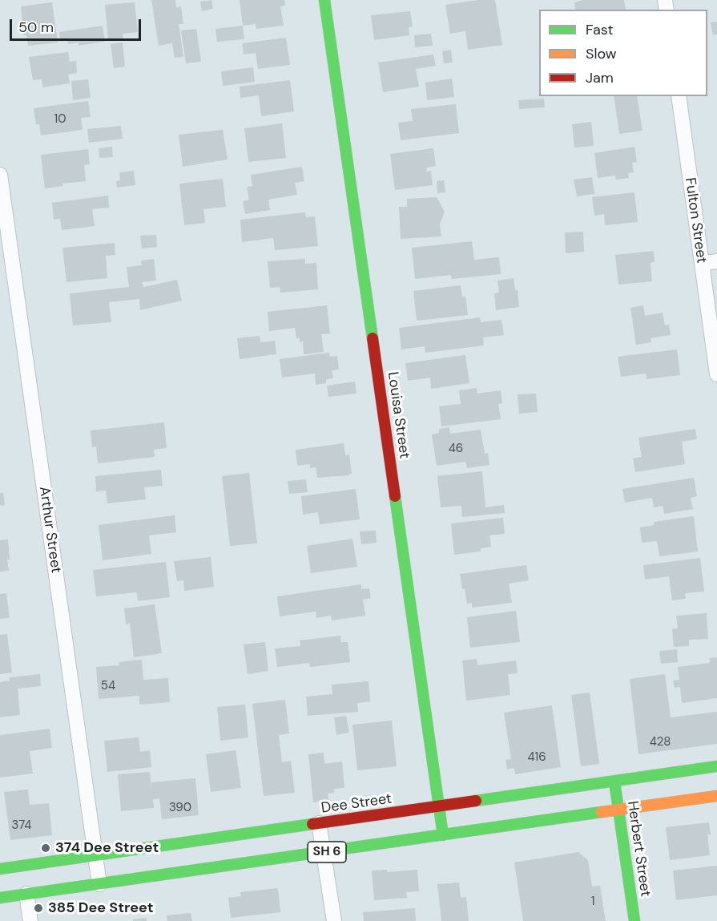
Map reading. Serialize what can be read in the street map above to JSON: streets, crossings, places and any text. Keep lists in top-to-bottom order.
{
  "streets": {
    "main road": [
      "Louisa Street",
      "Dee Street",
      "Herbert Street",
      "SH 6"
    ],
    "street": ["Fulton Street", "Arthur Street"]
  },
  "crossings": [
    ["Louisa Street", "Dee Street"],
    ["Louisa Street", "SH 6"],
    ["Arthur Street", "Dee Street"],
    ["Arthur Street", "SH 6"],
    ["Dee Street", "Herbert Street"],
    ["Herbert Street", "SH 6"]
  ],
  "places": ["374 Dee Street", "385 Dee Street"],
  "house_numbers": [
    "10",
    "46",
    "54",
    "428",
    "416",
    "390",
    "374",
    "1"
  ],
  "legend": ["Fast", "Slow", "Jam"],
  "scale_bar": "50 m"
}
